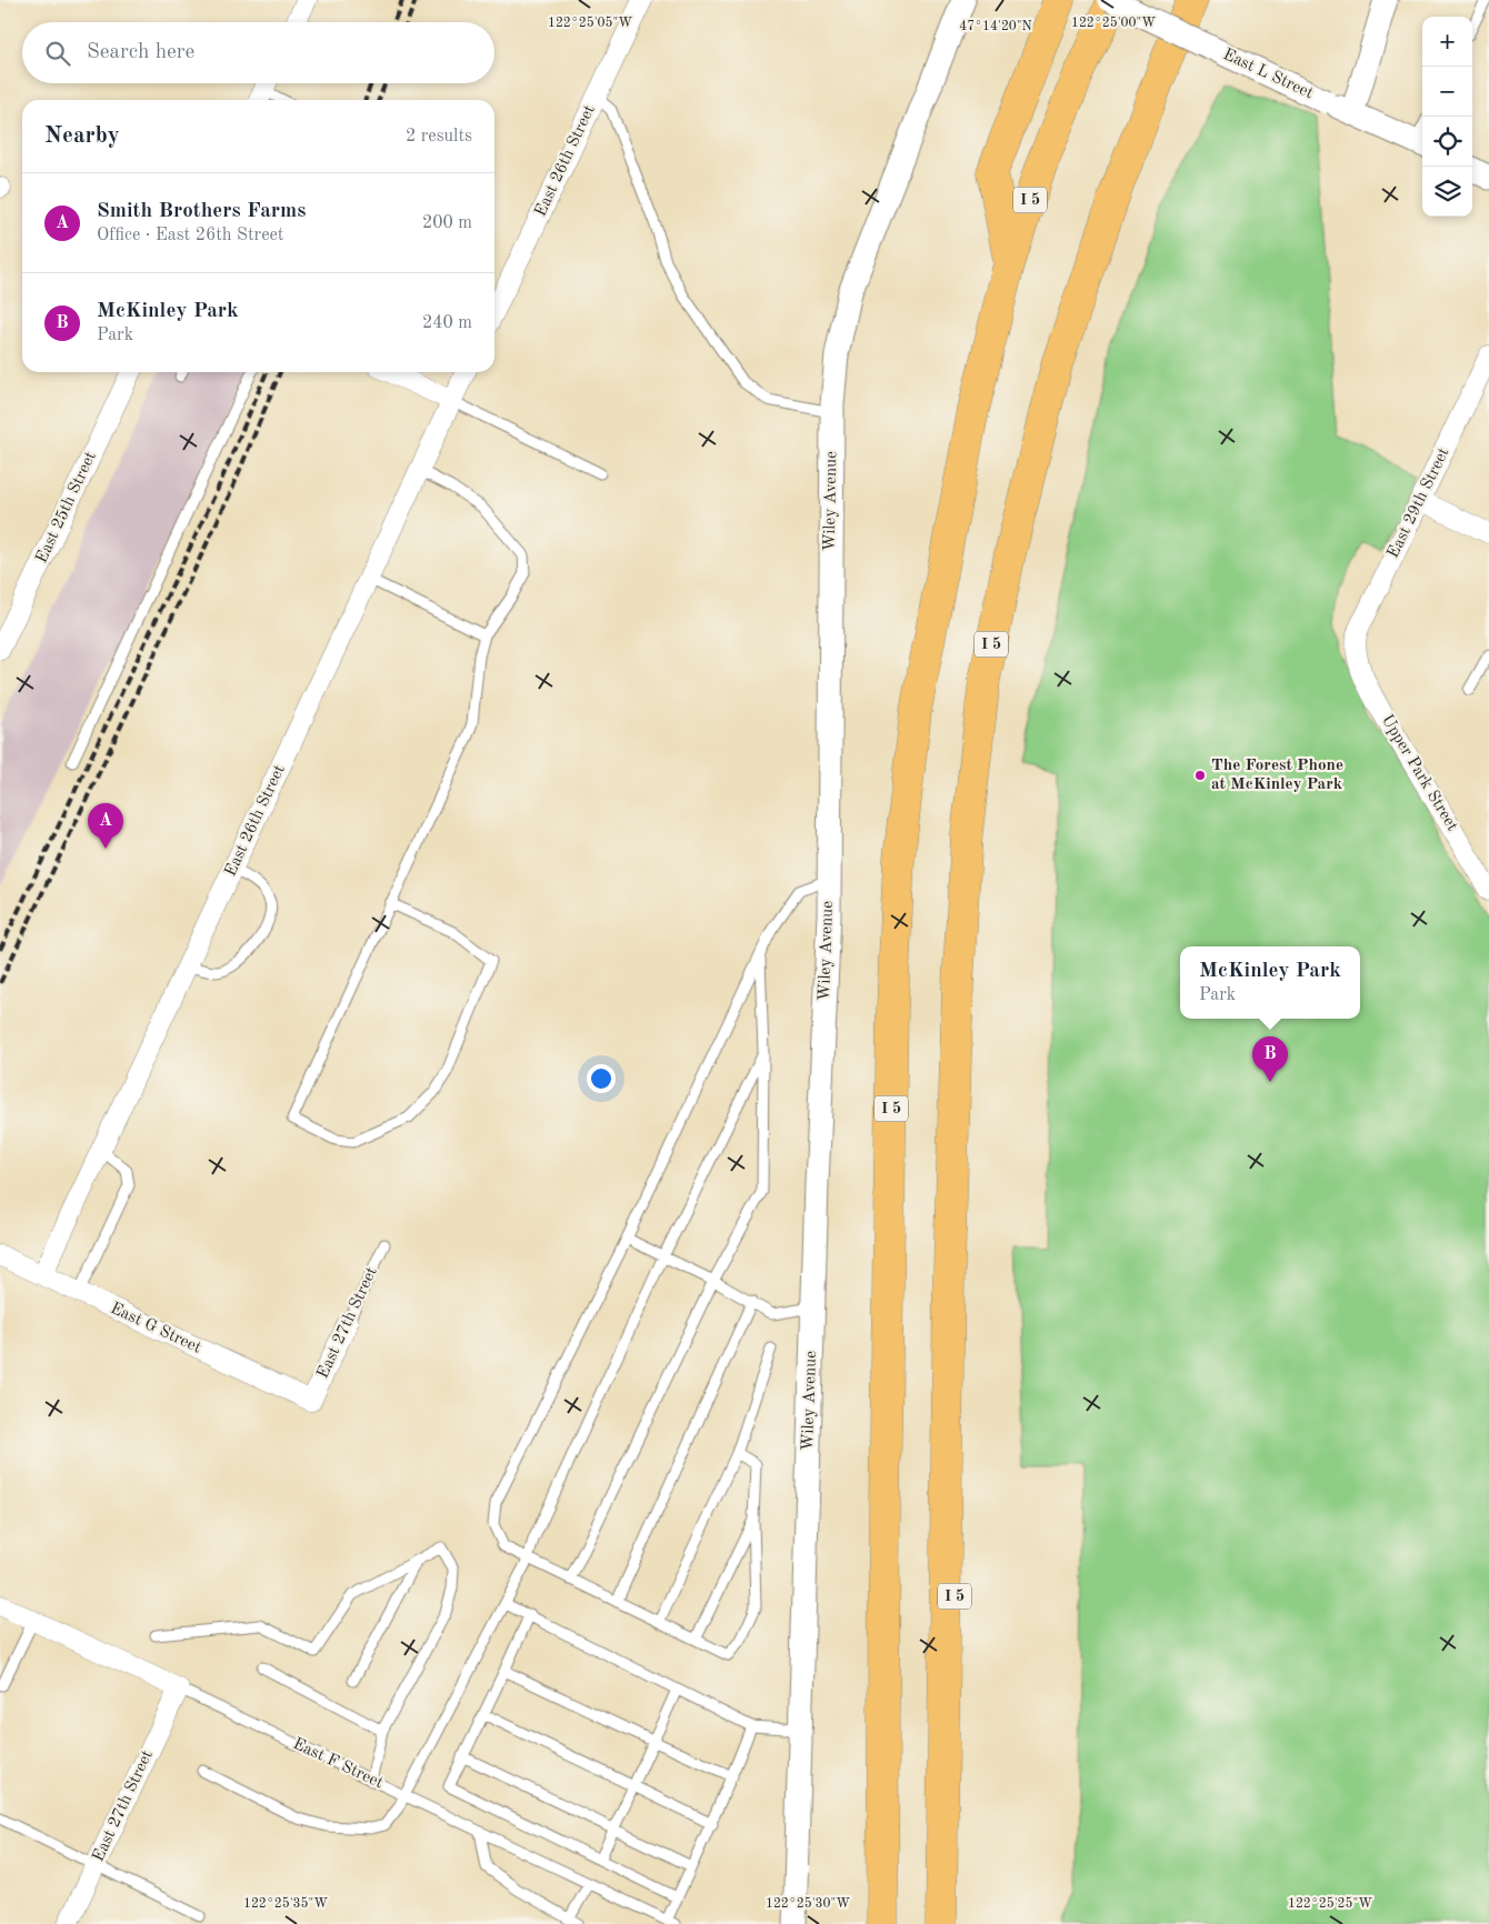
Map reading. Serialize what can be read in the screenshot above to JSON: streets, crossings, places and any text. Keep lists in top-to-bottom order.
{
  "streets": {
    "highway": ["I 5"],
    "street": [
      "East L Street",
      "East 26th Street",
      "Wiley Avenue",
      "East 29th Street",
      "East 25th Street",
      "Upper Park Street",
      "East 27th Street",
      "East G Street",
      "East F Street"
    ]
  },
  "crossings": [
    ["East L Street", "I 5"],
    ["East 26th Street", "East G Street"],
    ["East 29th Street", "Upper Park Street"],
    ["East 27th Street", "East G Street"],
    ["East 27th Street", "East F Street"]
  ],
  "places": ["The Forest Phone at McKinley Park"],
  "page": {
    "map_buttons": ["+", "−"],
    "search": "Search here",
    "heading": ["Nearby", "2 results"],
    "list": [
      {
        "mark": "A",
        "name": "Smith Brothers Farms",
        "note": "Office · East 26th Street",
        "value": "200 m"
      },
      {
        "mark": "B",
        "name": "McKinley Park",
        "note": "Park",
        "value": "240 m"
      }
    ],
    "pins": ["A", "B"],
    "popup": ["McKinley Park", "Park"]
  },
  "coordinates": [
    "122°25'05\"W",
    "122°25'00\"W",
    "47°14'20\"N",
    "122°25'35\"W",
    "122°25'30\"W",
    "122°25'25\"W"
  ]
}
